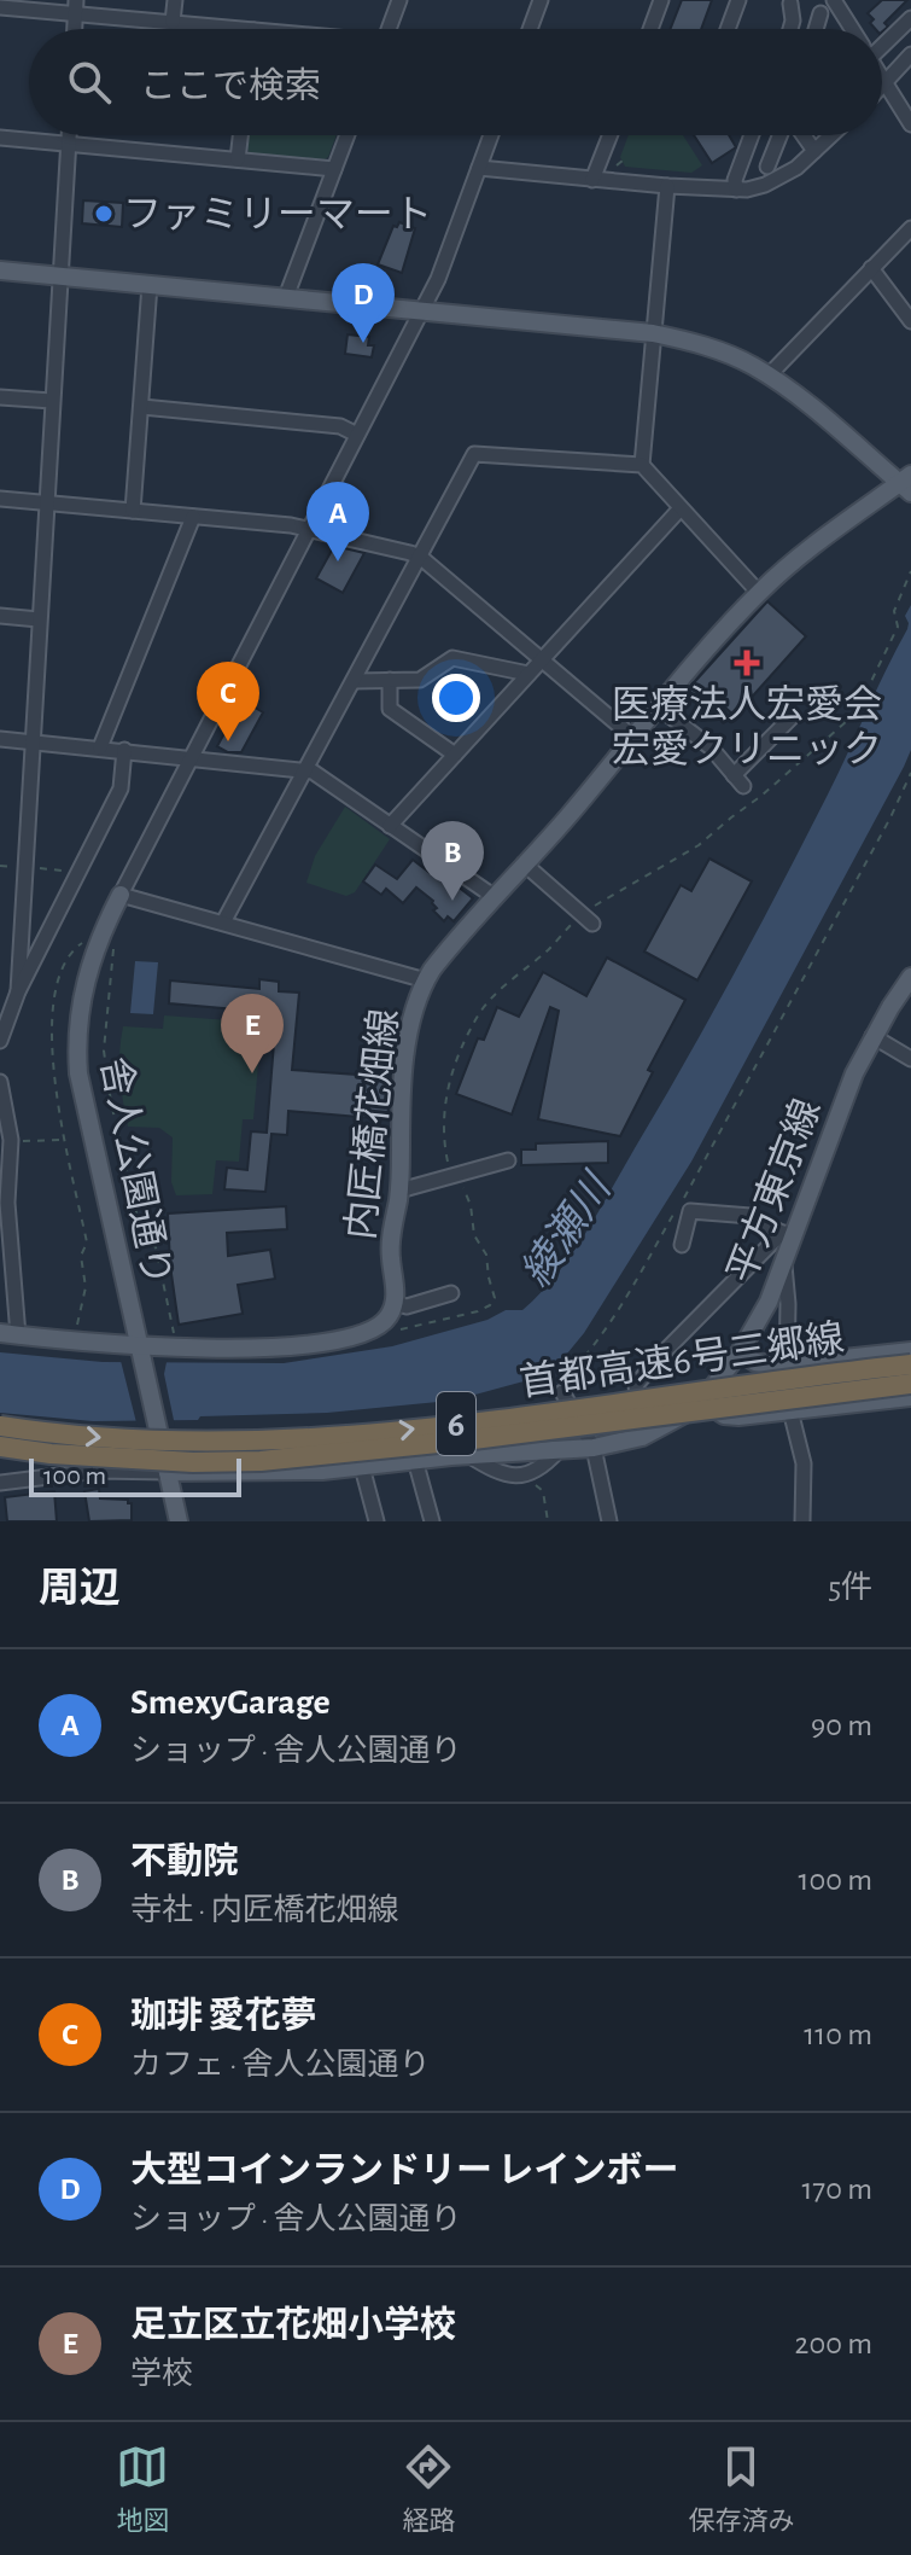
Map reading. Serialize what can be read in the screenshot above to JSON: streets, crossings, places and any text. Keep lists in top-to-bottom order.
{
  "streets": {
    "highway": ["首都高速6号三郷線", "6"],
    "main road": ["内匠橋花畑線", "舎人公園通り", "平方東京線"]
  },
  "crossings": [
    ["舎人公園通り", "平方東京線"]
  ],
  "water": ["綾瀬川"],
  "places": {
    "other": ["ファミリーマート"],
    "health": ["医療法人宏愛会 宏愛クリニック"]
  },
  "scale_bar": "100 m",
  "page": {
    "search": "ここで検索",
    "pins": [
      "D",
      "A",
      "C",
      "B",
      "E"
    ],
    "scale": "100 m",
    "heading": ["周辺", "5件"],
    "list": [
      {
        "mark": "A",
        "name": "SmexyGarage",
        "note": "ショップ · 舎人公園通り",
        "value": "90 m"
      },
      {
        "mark": "B",
        "name": "不動院",
        "note": "寺社 · 内匠橋花畑線",
        "value": "100 m"
      },
      {
        "mark": "C",
        "name": "珈琲 愛花夢",
        "note": "カフェ · 舎人公園通り",
        "value": "110 m"
      },
      {
        "mark": "D",
        "name": "大型コインランドリー レインボー",
        "note": "ショップ · 舎人公園通り",
        "value": "170 m"
      },
      {
        "mark": "E",
        "name": "足立区立花畑小学校",
        "note": "学校",
        "value": "200 m"
      }
    ],
    "nav": ["地図", "経路", "保存済み"]
  }
}
